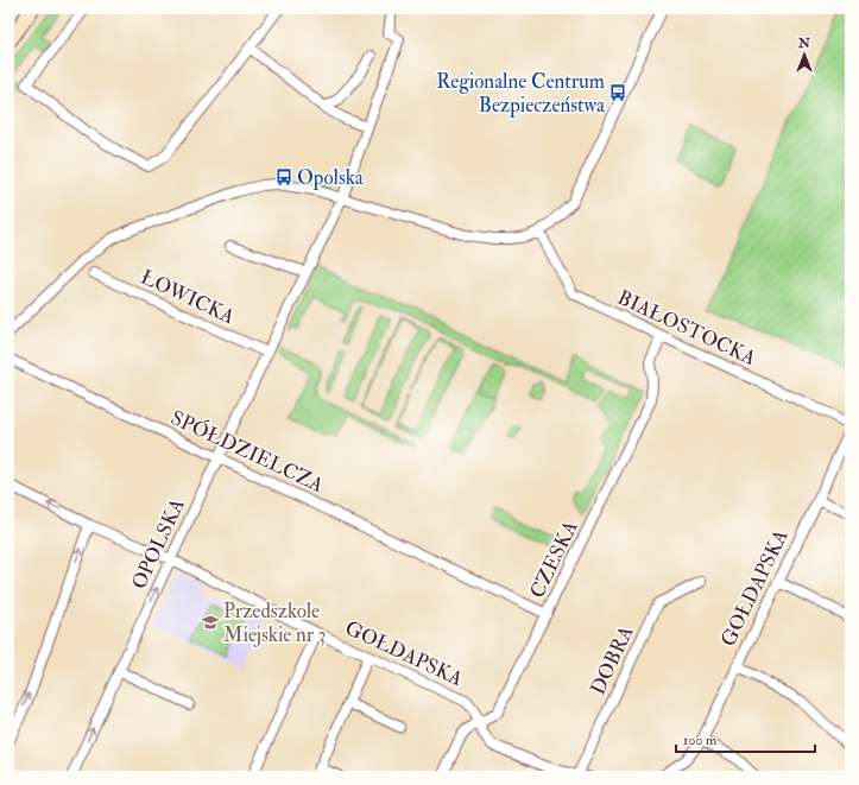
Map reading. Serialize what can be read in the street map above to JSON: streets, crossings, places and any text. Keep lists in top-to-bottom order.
{
  "streets": {
    "street": [
      "ŁOWICKA",
      "BIAŁOSTOCKA",
      "SPÓŁDZIELCZA",
      "OPOLSKA",
      "CZESKA",
      "GOŁDAPSKA",
      "DOBRA"
    ]
  },
  "crossings": [
    ["ŁOWICKA", "OPOLSKA"],
    ["BIAŁOSTOCKA", "CZESKA"],
    ["SPÓŁDZIELCZA", "OPOLSKA"],
    ["SPÓŁDZIELCZA", "CZESKA"],
    ["OPOLSKA", "GOŁDAPSKA"],
    ["CZESKA", "GOŁDAPSKA"],
    ["GOŁDAPSKA", "DOBRA"]
  ],
  "places": {
    "bus stop": ["Regionalne Centrum Bezpieczeństwa", "Opolska"],
    "school or university": ["Przedszkole Miejskie nr 3"]
  },
  "scale_bar": "100 m",
  "north": "top"
}
